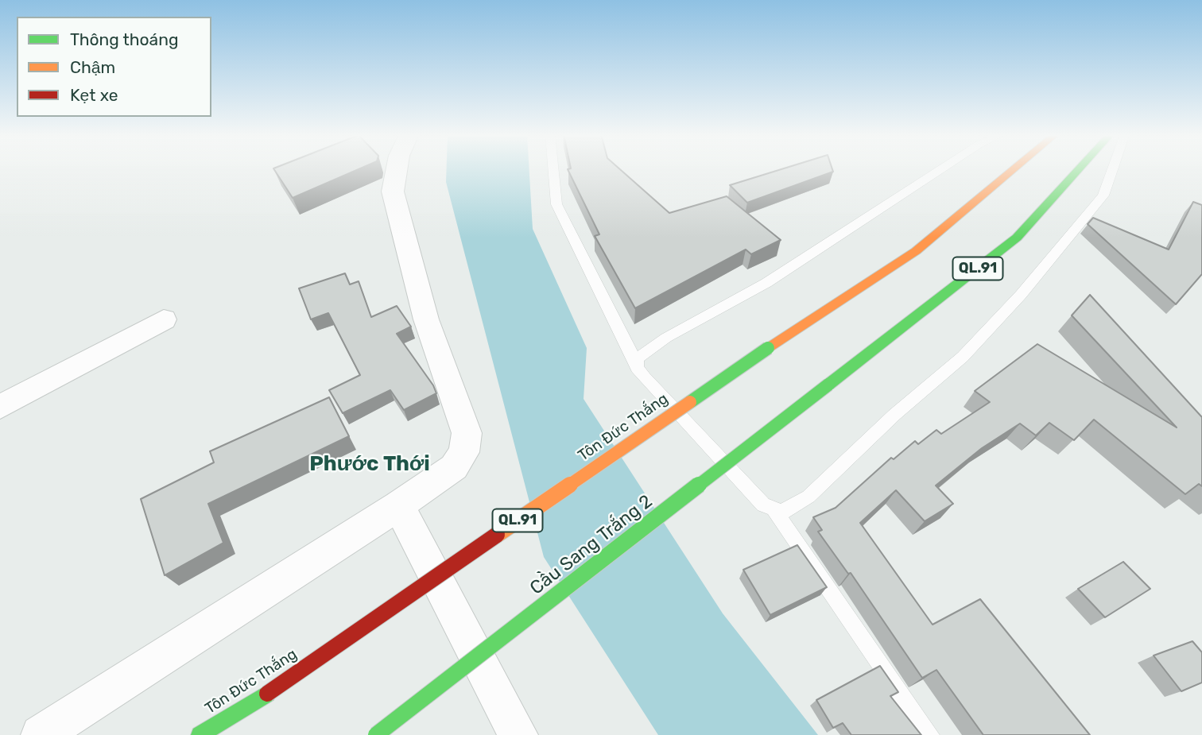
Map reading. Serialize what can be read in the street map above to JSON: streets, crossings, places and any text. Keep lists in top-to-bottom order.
{
  "streets": {
    "highway": ["QL.91", "Tôn Đức Thắng", "Cầu Sang Trắng 2"]
  },
  "districts": ["Phước Thới"],
  "legend": ["Thông thoáng", "Chậm", "Kẹt xe"]
}
